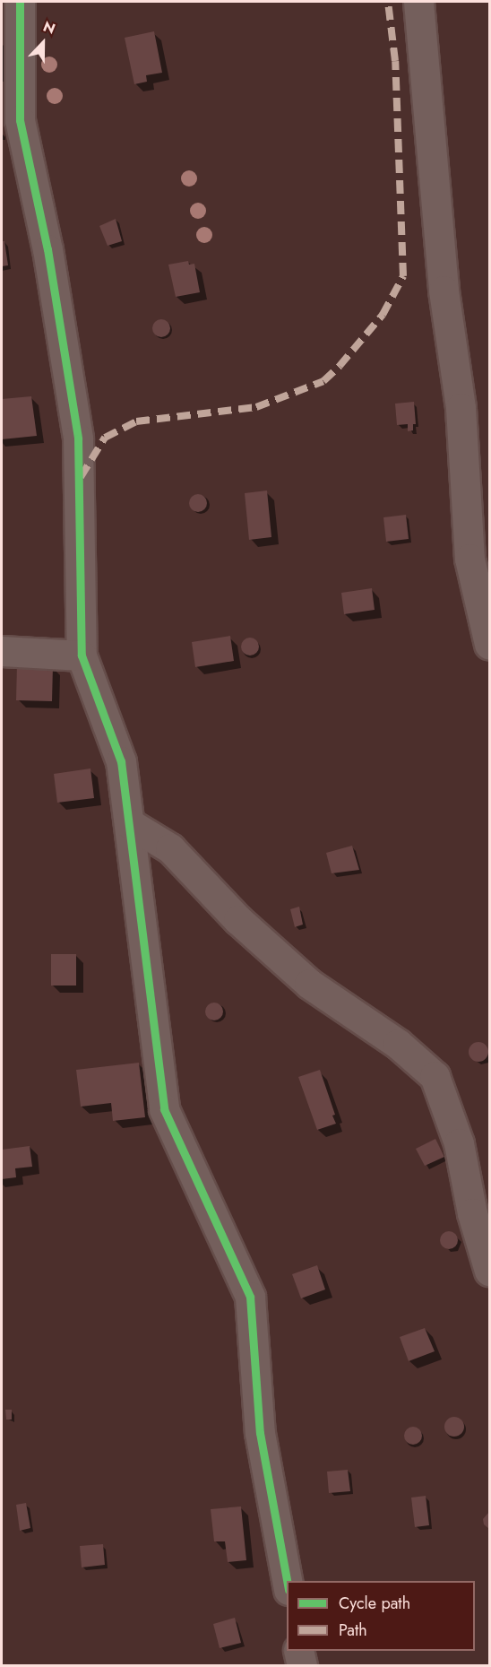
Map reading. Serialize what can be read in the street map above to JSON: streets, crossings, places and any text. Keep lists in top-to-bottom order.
{
  "legend": ["Cycle path", "Path"],
  "north": "top"
}
